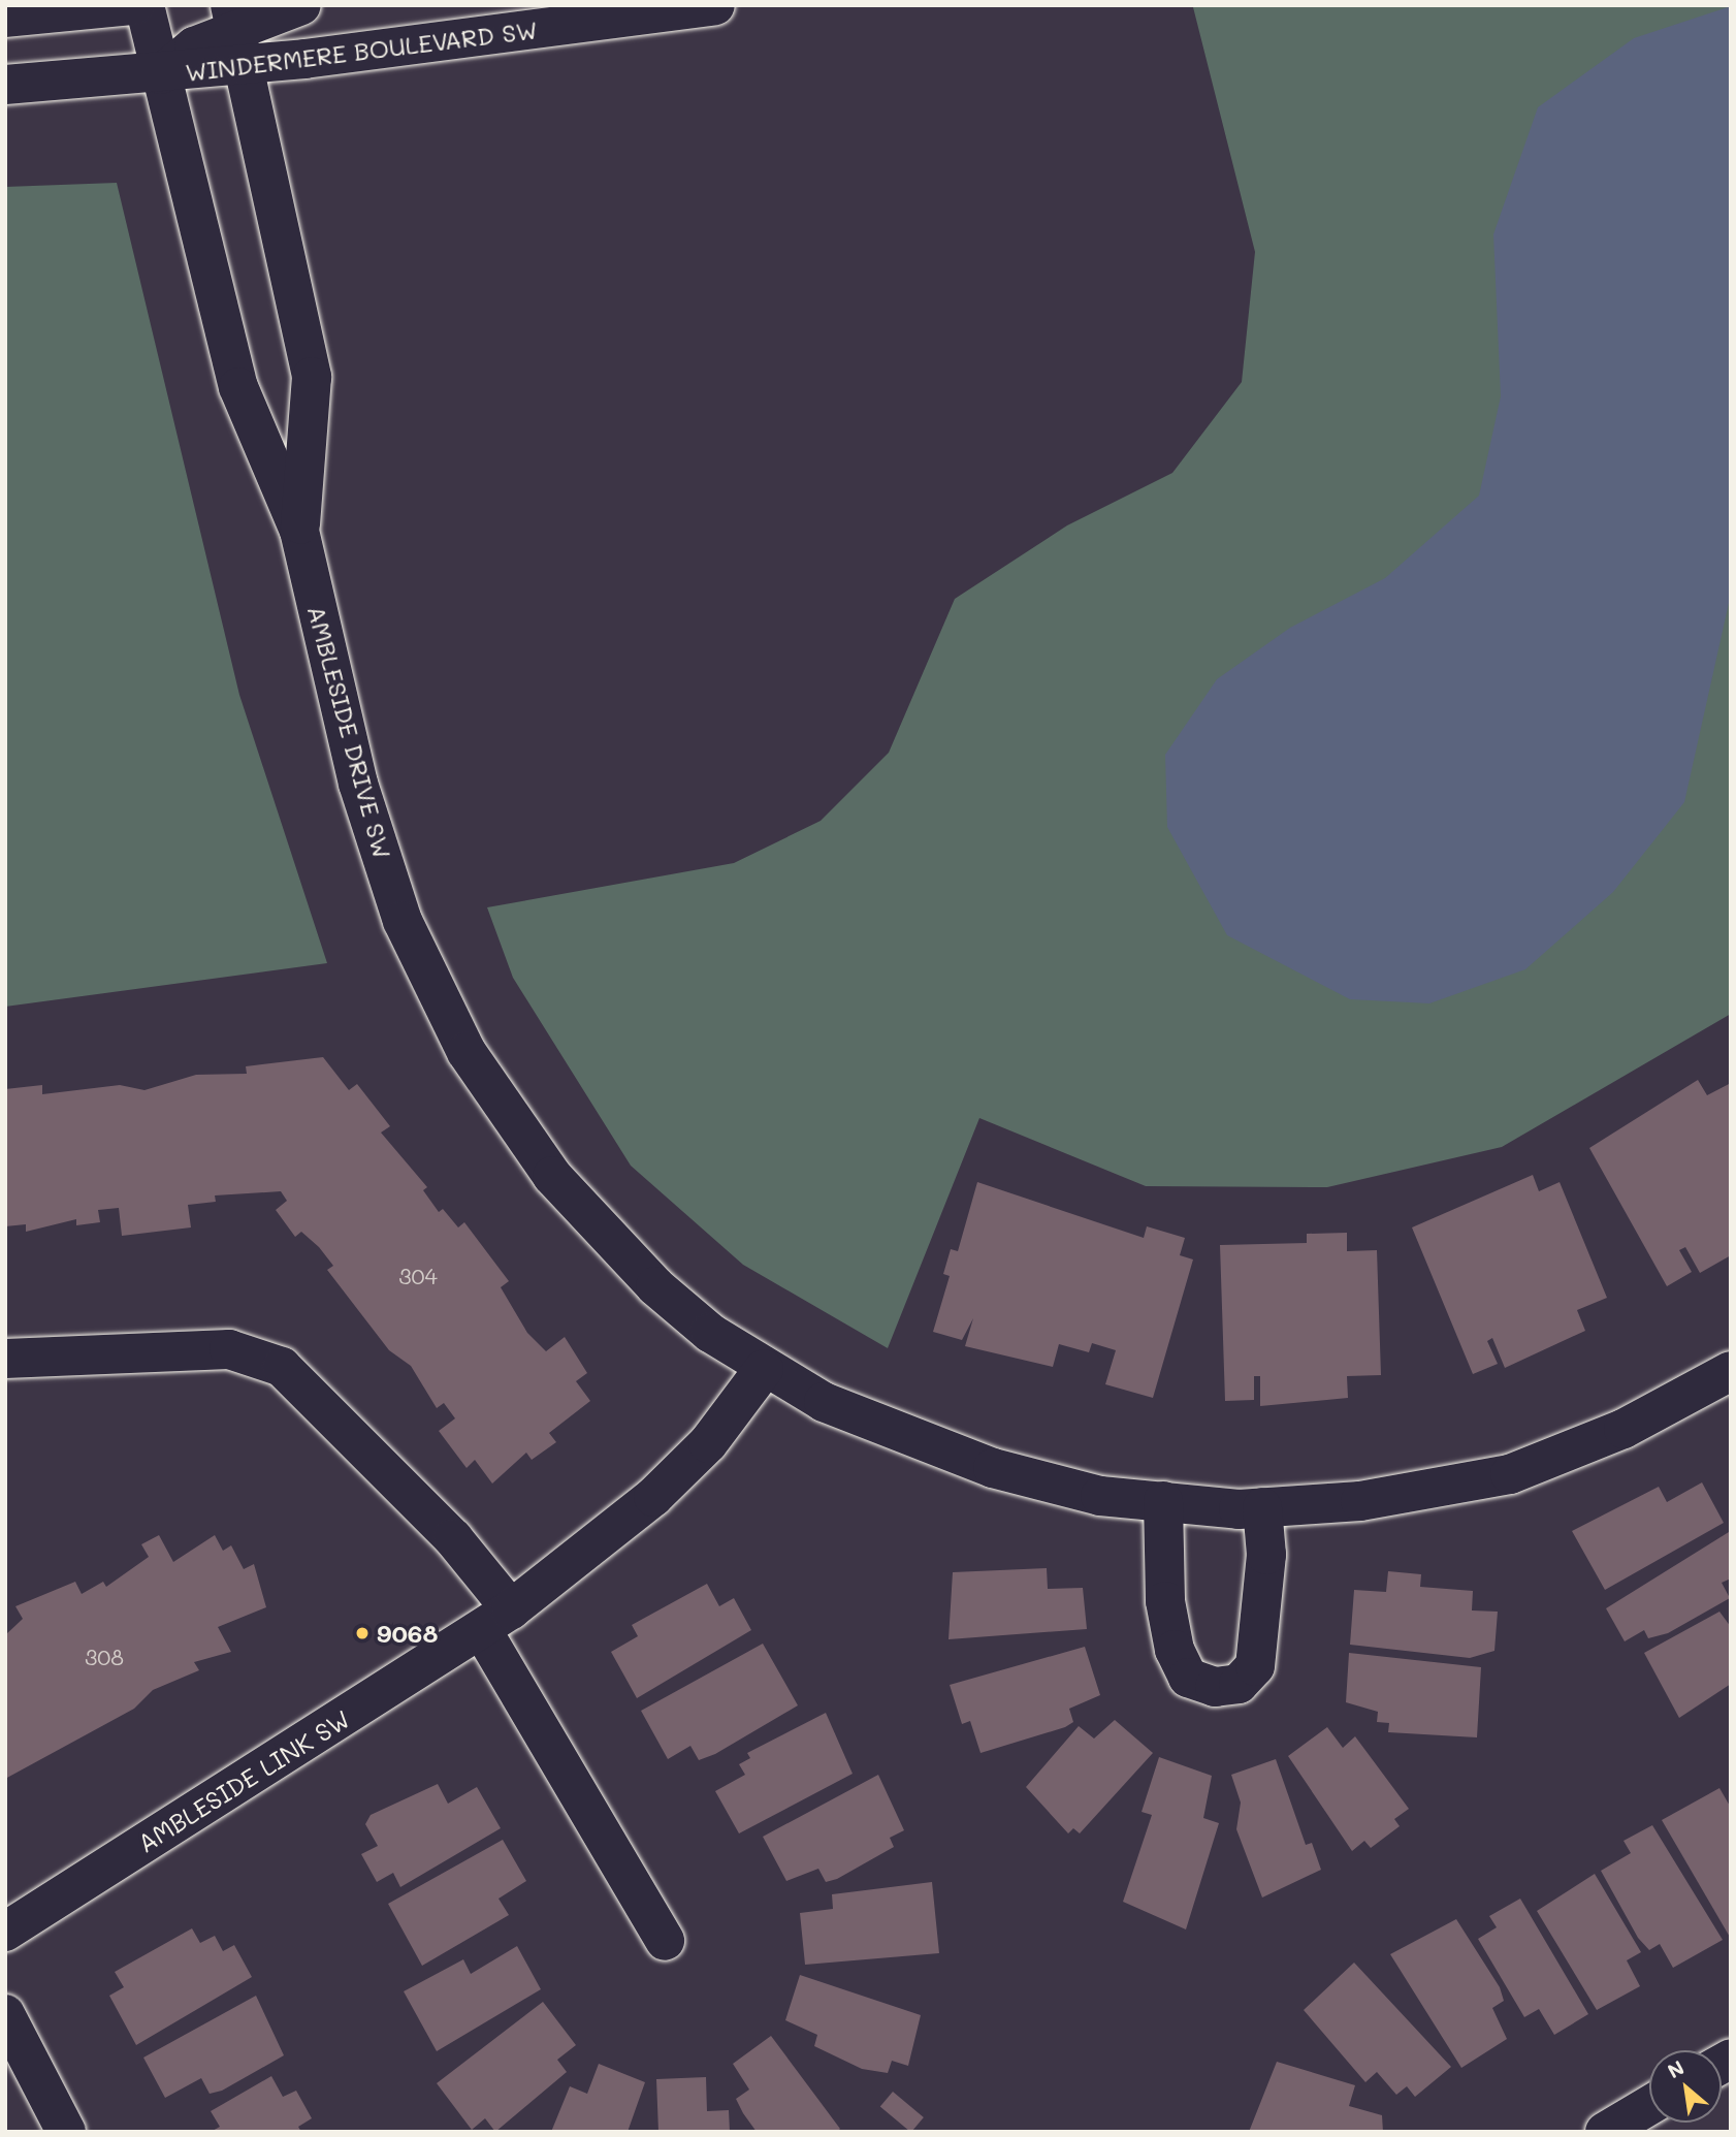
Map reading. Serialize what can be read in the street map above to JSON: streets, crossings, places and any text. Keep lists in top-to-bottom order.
{
  "streets": {
    "street": ["WINDERMERE BOULEVARD SW", "AMBLESIDE DRIVE SW", "AMBLESIDE LINK SW"]
  },
  "crossings": [
    ["WINDERMERE BOULEVARD SW", "AMBLESIDE DRIVE SW"],
    ["AMBLESIDE DRIVE SW", "AMBLESIDE LINK SW"]
  ],
  "places": ["9068"],
  "house_numbers": ["304", "308"],
  "north": "top left"
}
